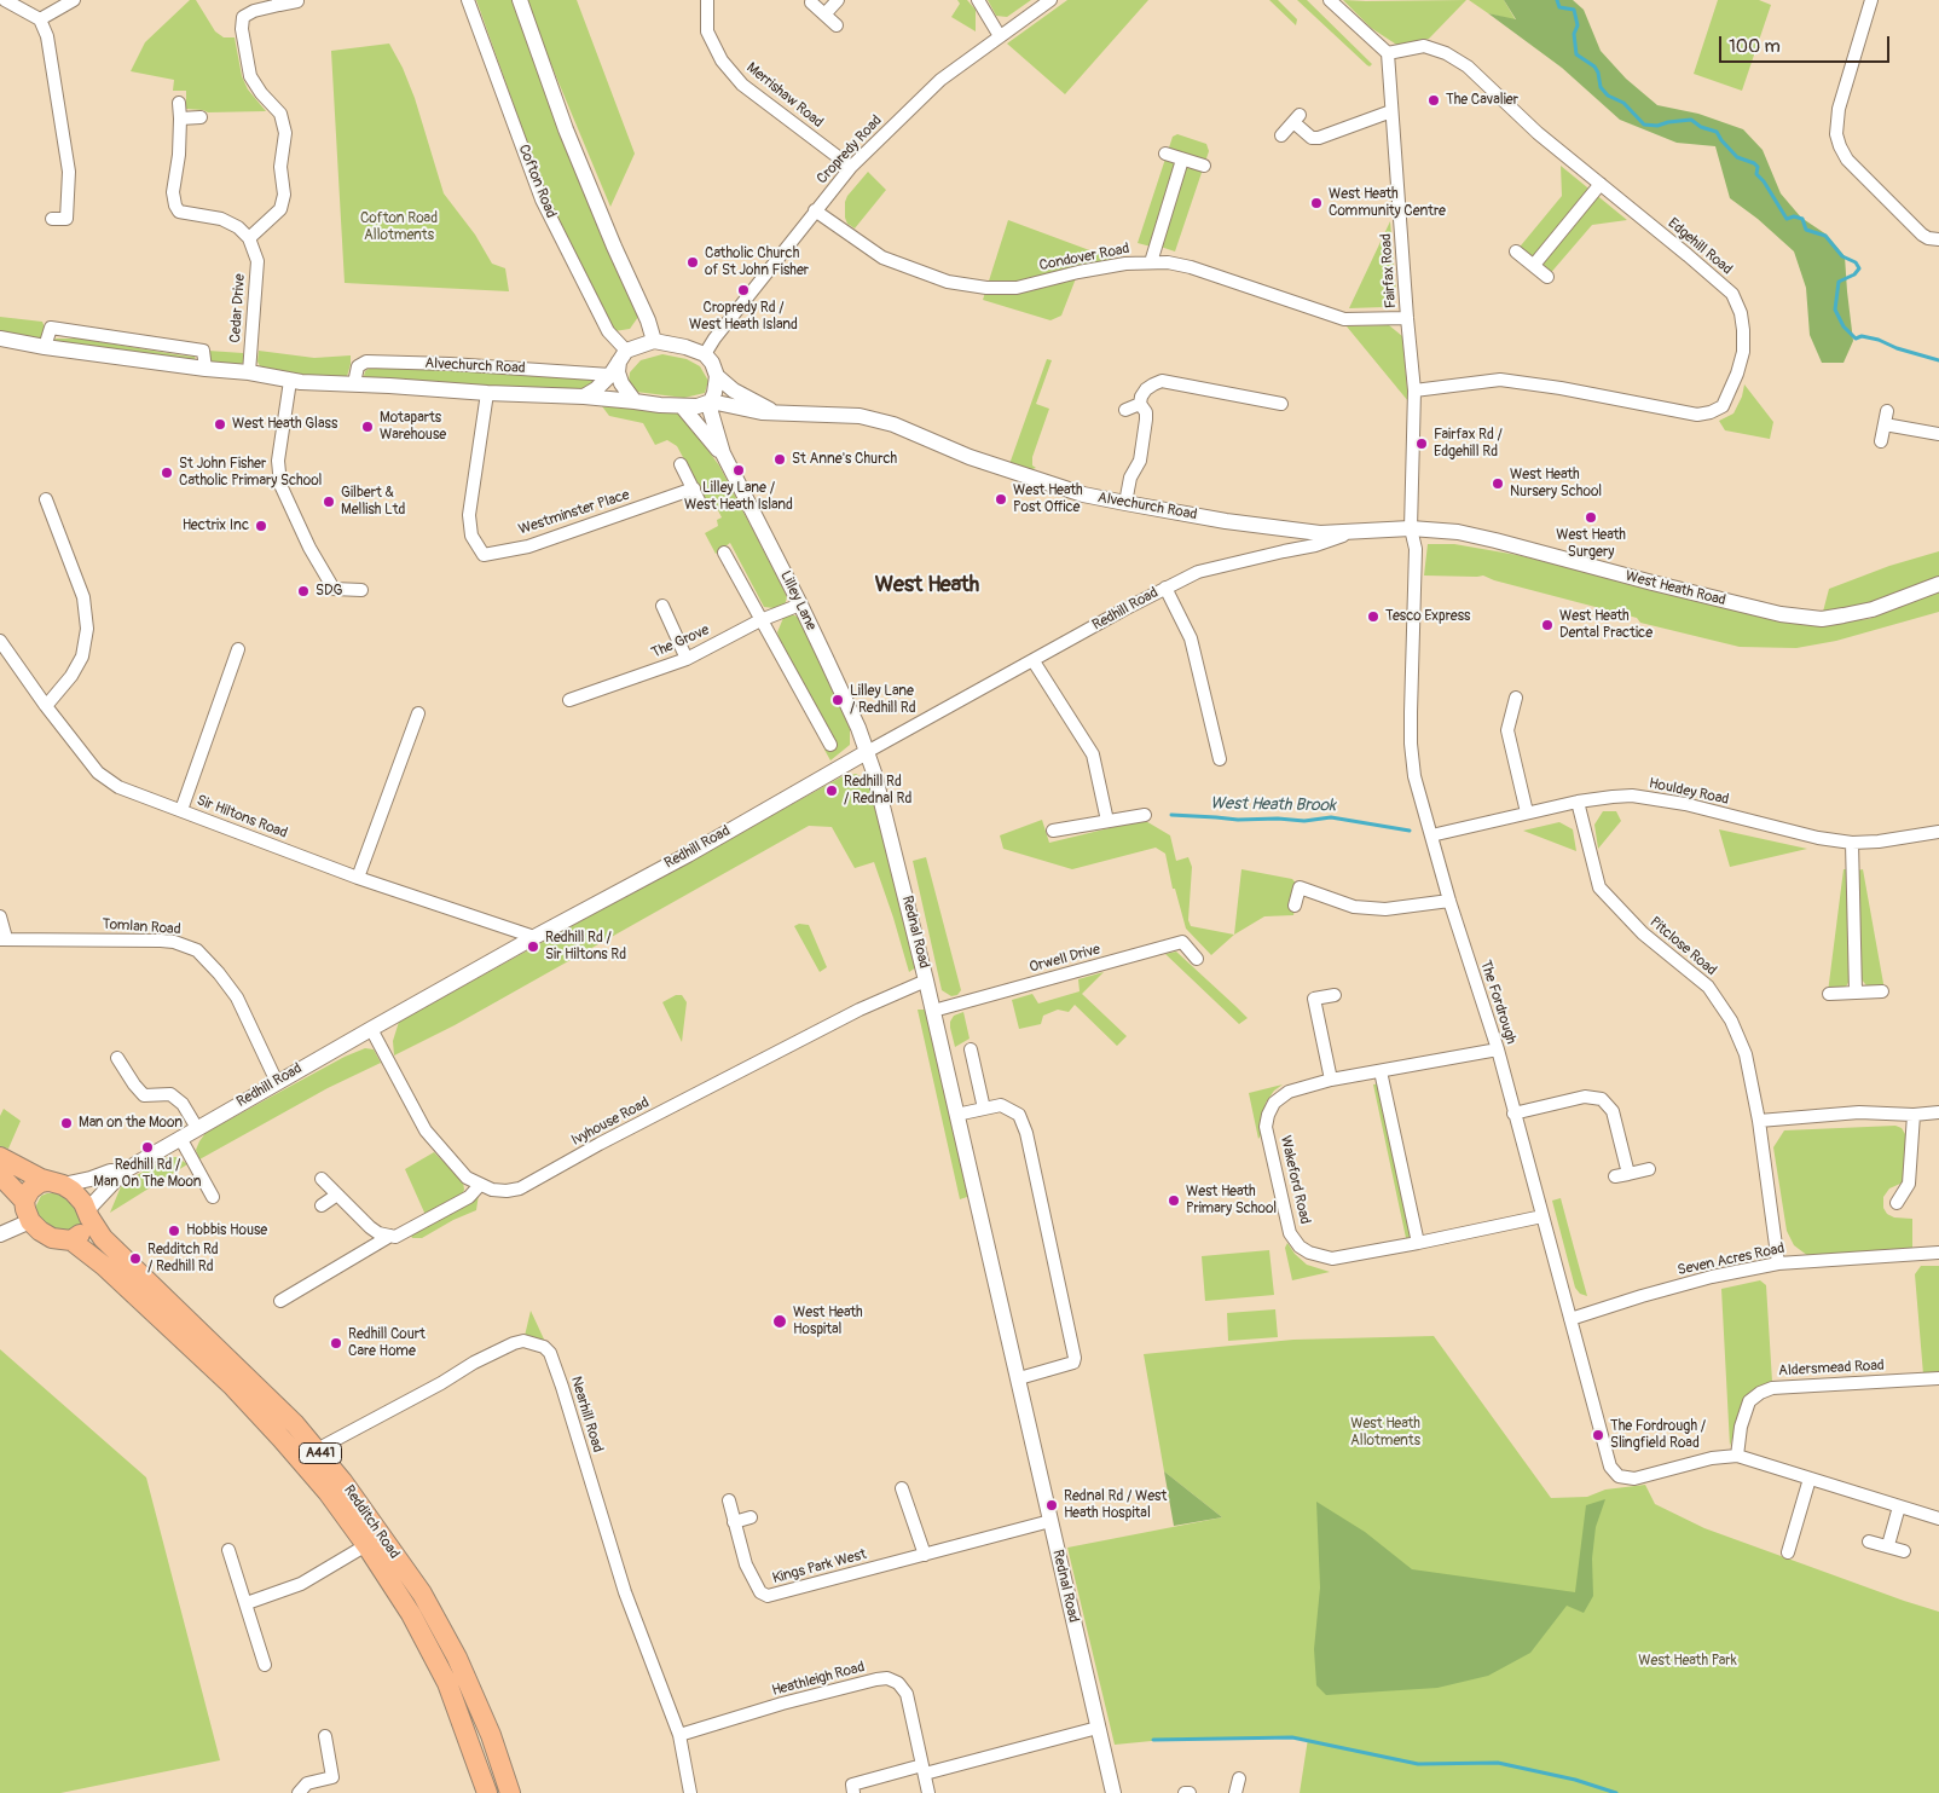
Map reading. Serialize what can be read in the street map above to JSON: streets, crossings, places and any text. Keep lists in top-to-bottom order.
{
  "streets": {
    "highway": ["A441", "Redditch Road"],
    "street": [
      "Merrishaw Road",
      "Cropredy Road",
      "Cofton Road",
      "Edgehill Road",
      "Condover Road",
      "Fairfax Road",
      "Cedar Drive",
      "Alvechurch Road",
      "Westminster Place",
      "West Heath Road",
      "Lilley Lane",
      "Redhill Road",
      "The Grove",
      "Houldey Road",
      "Sir Hiltons Road",
      "Tomlan Road",
      "Rednal Road",
      "Pitclose Road",
      "Orwell Drive",
      "The Fordrough",
      "Ivyhouse Road",
      "Wakeford Road",
      "Seven Acres Road",
      "Aldersmead Road",
      "Nearhill Road",
      "Kings Park West",
      "Heathleigh Road"
    ]
  },
  "crossings": [
    ["Merrishaw Road", "Cropredy Road"],
    ["Cropredy Road", "Cofton Road"],
    ["Cropredy Road", "Condover Road"],
    ["Cropredy Road", "Alvechurch Road"],
    ["Cropredy Road", "Lilley Lane"],
    ["Cofton Road", "Alvechurch Road"],
    ["Cofton Road", "Lilley Lane"],
    ["Edgehill Road", "Fairfax Road"],
    ["Condover Road", "Fairfax Road"],
    ["Fairfax Road", "West Heath Road"],
    ["Fairfax Road", "Redhill Road"],
    ["Fairfax Road", "The Fordrough"],
    ["Cedar Drive", "Alvechurch Road"],
    ["Alvechurch Road", "Westminster Place"],
    ["Alvechurch Road", "Lilley Lane"],
    ["Alvechurch Road", "Redhill Road"],
    ["West Heath Road", "Redhill Road"],
    ["West Heath Road", "The Fordrough"],
    ["Lilley Lane", "Redhill Road"],
    ["Lilley Lane", "The Grove"],
    ["Lilley Lane", "Rednal Road"],
    ["Redhill Road", "Sir Hiltons Road"],
    ["Redhill Road", "Tomlan Road"],
    ["Redhill Road", "Rednal Road"],
    ["Redhill Road", "The Fordrough"],
    ["Redhill Road", "Ivyhouse Road"],
    ["Redhill Road", "A441"],
    ["Redhill Road", "Redditch Road"],
    ["Houldey Road", "Pitclose Road"],
    ["Houldey Road", "The Fordrough"],
    ["Rednal Road", "Orwell Drive"],
    ["Rednal Road", "Ivyhouse Road"],
    ["Rednal Road", "Kings Park West"],
    ["Pitclose Road", "Seven Acres Road"],
    ["The Fordrough", "Wakeford Road"],
    ["The Fordrough", "Seven Acres Road"],
    ["The Fordrough", "Aldersmead Road"],
    ["Nearhill Road", "Redditch Road"],
    ["Nearhill Road", "Heathleigh Road"],
    ["A441", "Redditch Road"]
  ],
  "districts": ["West Heath"],
  "water": ["West Heath Brook"],
  "parks": ["Cofton Road Allotments", "West Heath Allotments", "West Heath Park"],
  "places": [
    "The Cavalier",
    "West Heath Community Centre",
    "Catholic Church of St John Fisher",
    "Cropredy Rd / West Heath Island",
    "West Heath Glass",
    "Motaparts Warehouse",
    "Fairfax Rd / Edgehill Rd",
    "St Anne's Church",
    "Lilley Lane / West Heath Island",
    "St John Fisher Catholic Primary School",
    "West Heath Nursery School",
    "West Heath Post Office",
    "Gilbert & Mellish Ltd",
    "West Heath Surgery",
    "Hectrix Inc",
    "SDG",
    "Tesco Express",
    "West Heath Dental Practice",
    "Lilley Lane / Redhill Rd",
    "Redhill Rd / Rednal Rd",
    "Redhill Rd / Sir Hiltons Rd",
    "Man on the Moon",
    "Redhill Rd / Man On The Moon",
    "West Heath Primary School",
    "Hobbis House",
    "Redditch Rd / Redhill Rd",
    "West Heath Hospital",
    "Redhill Court Care Home",
    "The Fordrough / Slingfield Road",
    "Rednal Rd / West Heath Hospital"
  ],
  "scale_bar": "100 m"
}
